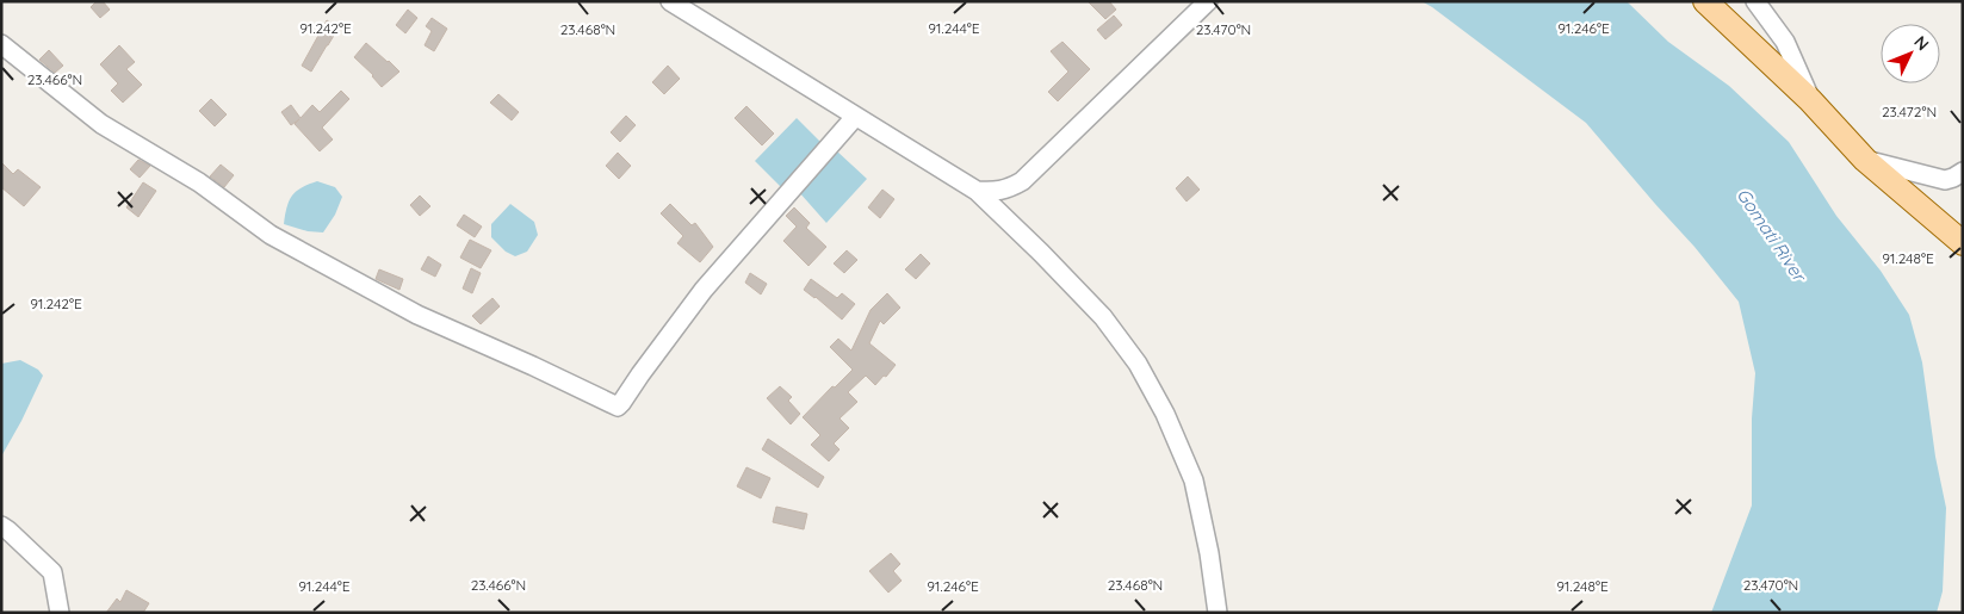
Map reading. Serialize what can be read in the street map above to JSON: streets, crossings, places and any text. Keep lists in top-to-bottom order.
{
  "water": ["Gomati River"],
  "north": "top right",
  "coordinates": [
    "91.244°E",
    "91.242°E",
    "91.246°E",
    "23.470°N",
    "23.468°N",
    "23.466°N",
    "23.472°N",
    "91.248°E"
  ]
}
